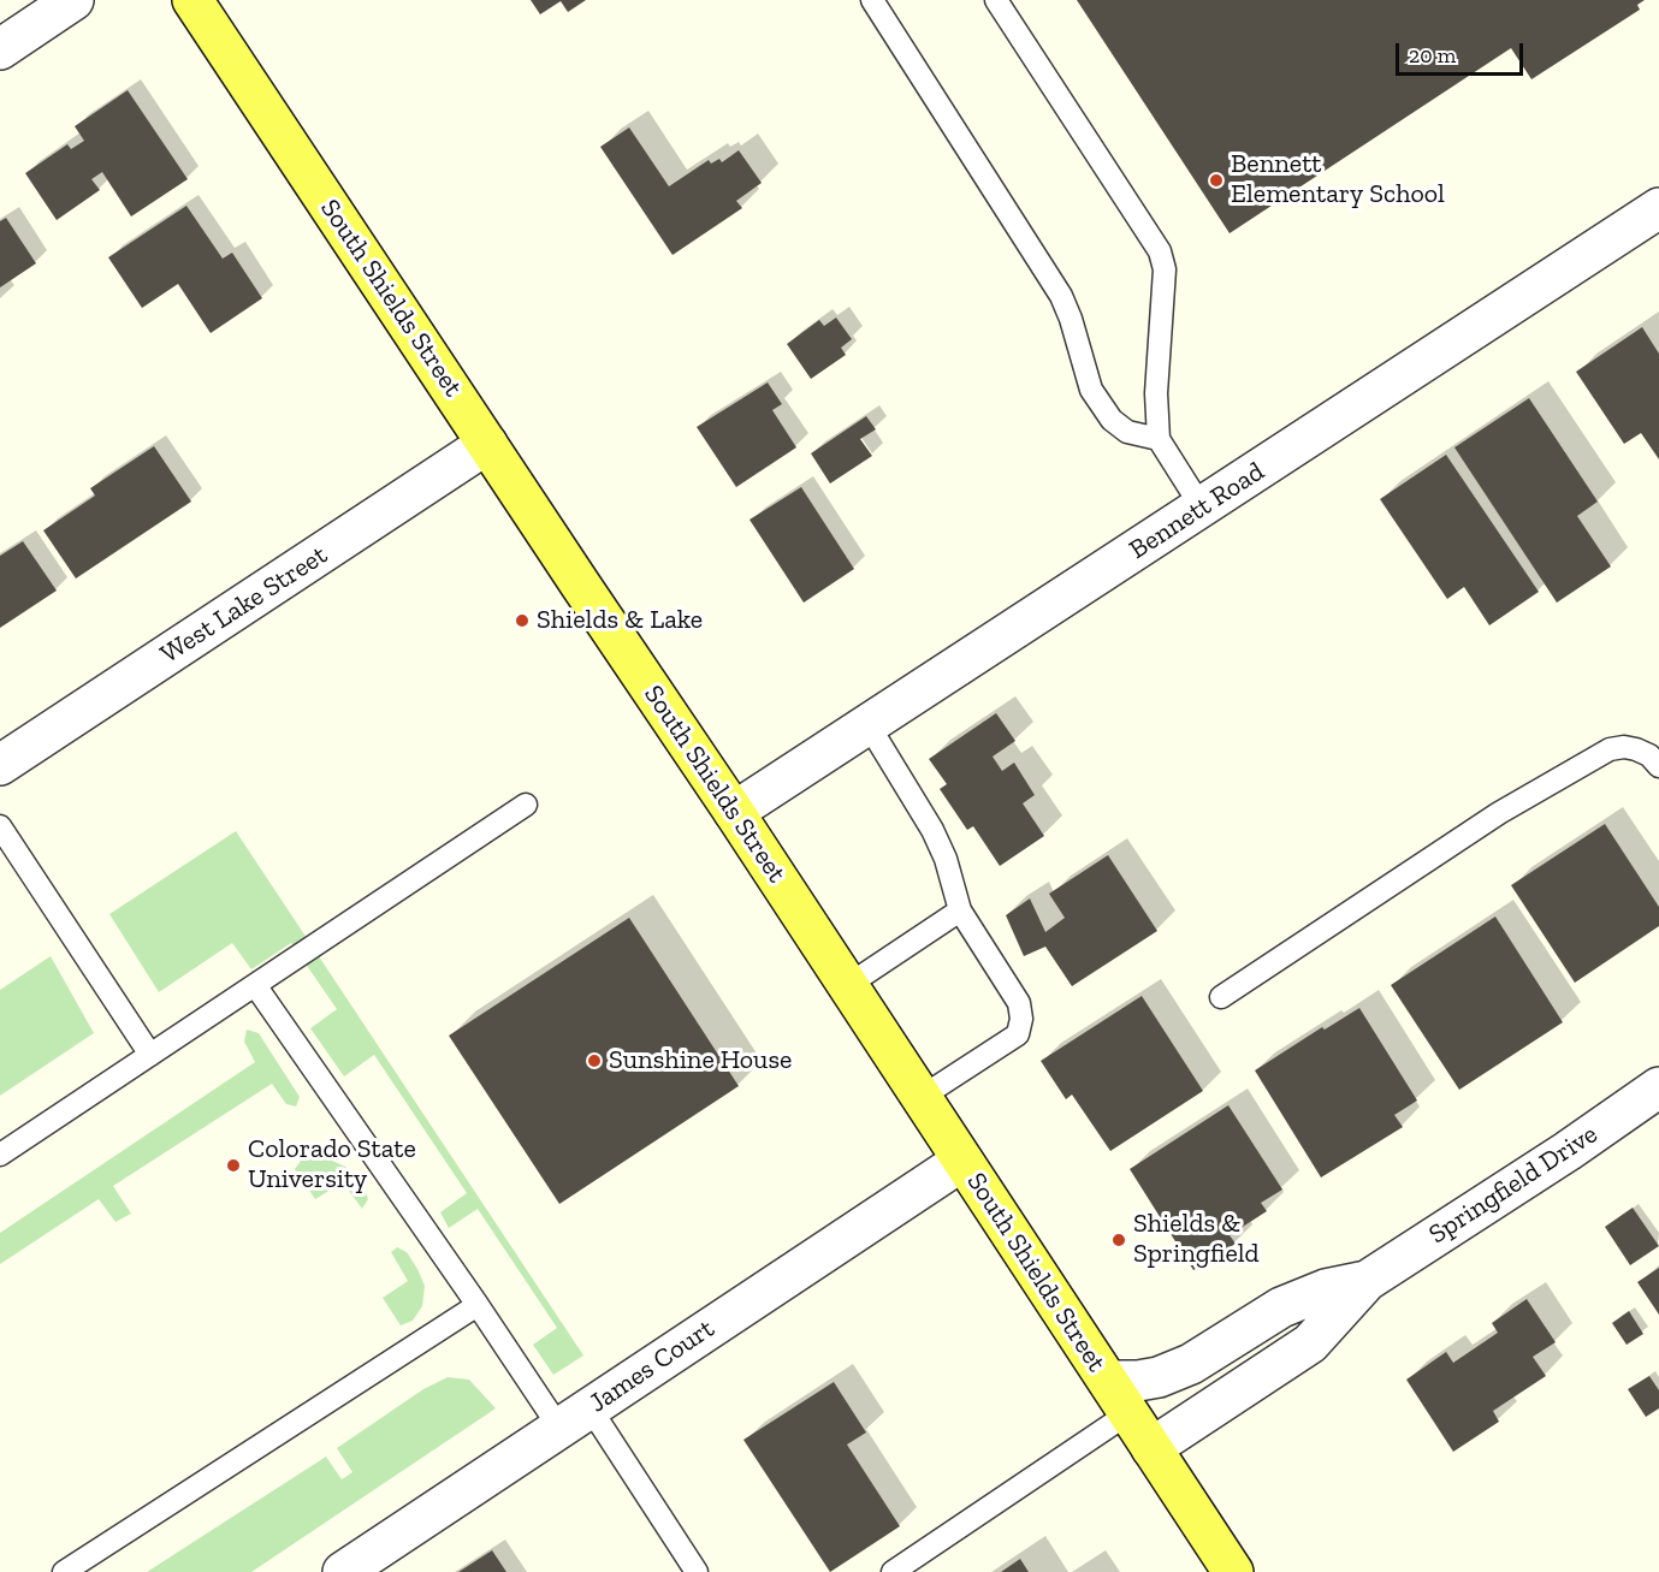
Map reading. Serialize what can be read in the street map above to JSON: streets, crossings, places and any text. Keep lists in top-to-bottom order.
{
  "streets": {
    "main road": ["South Shields Street"],
    "street": [
      "Bennett Road",
      "West Lake Street",
      "Springfield Drive",
      "James Court"
    ]
  },
  "crossings": [
    ["South Shields Street", "Bennett Road"],
    ["South Shields Street", "West Lake Street"],
    ["South Shields Street", "Springfield Drive"],
    ["South Shields Street", "James Court"]
  ],
  "places": [
    "Bennett Elementary School",
    "Shields & Lake",
    "Sunshine House",
    "Colorado State University",
    "Shields & Springfield"
  ],
  "scale_bar": "20 m"
}
